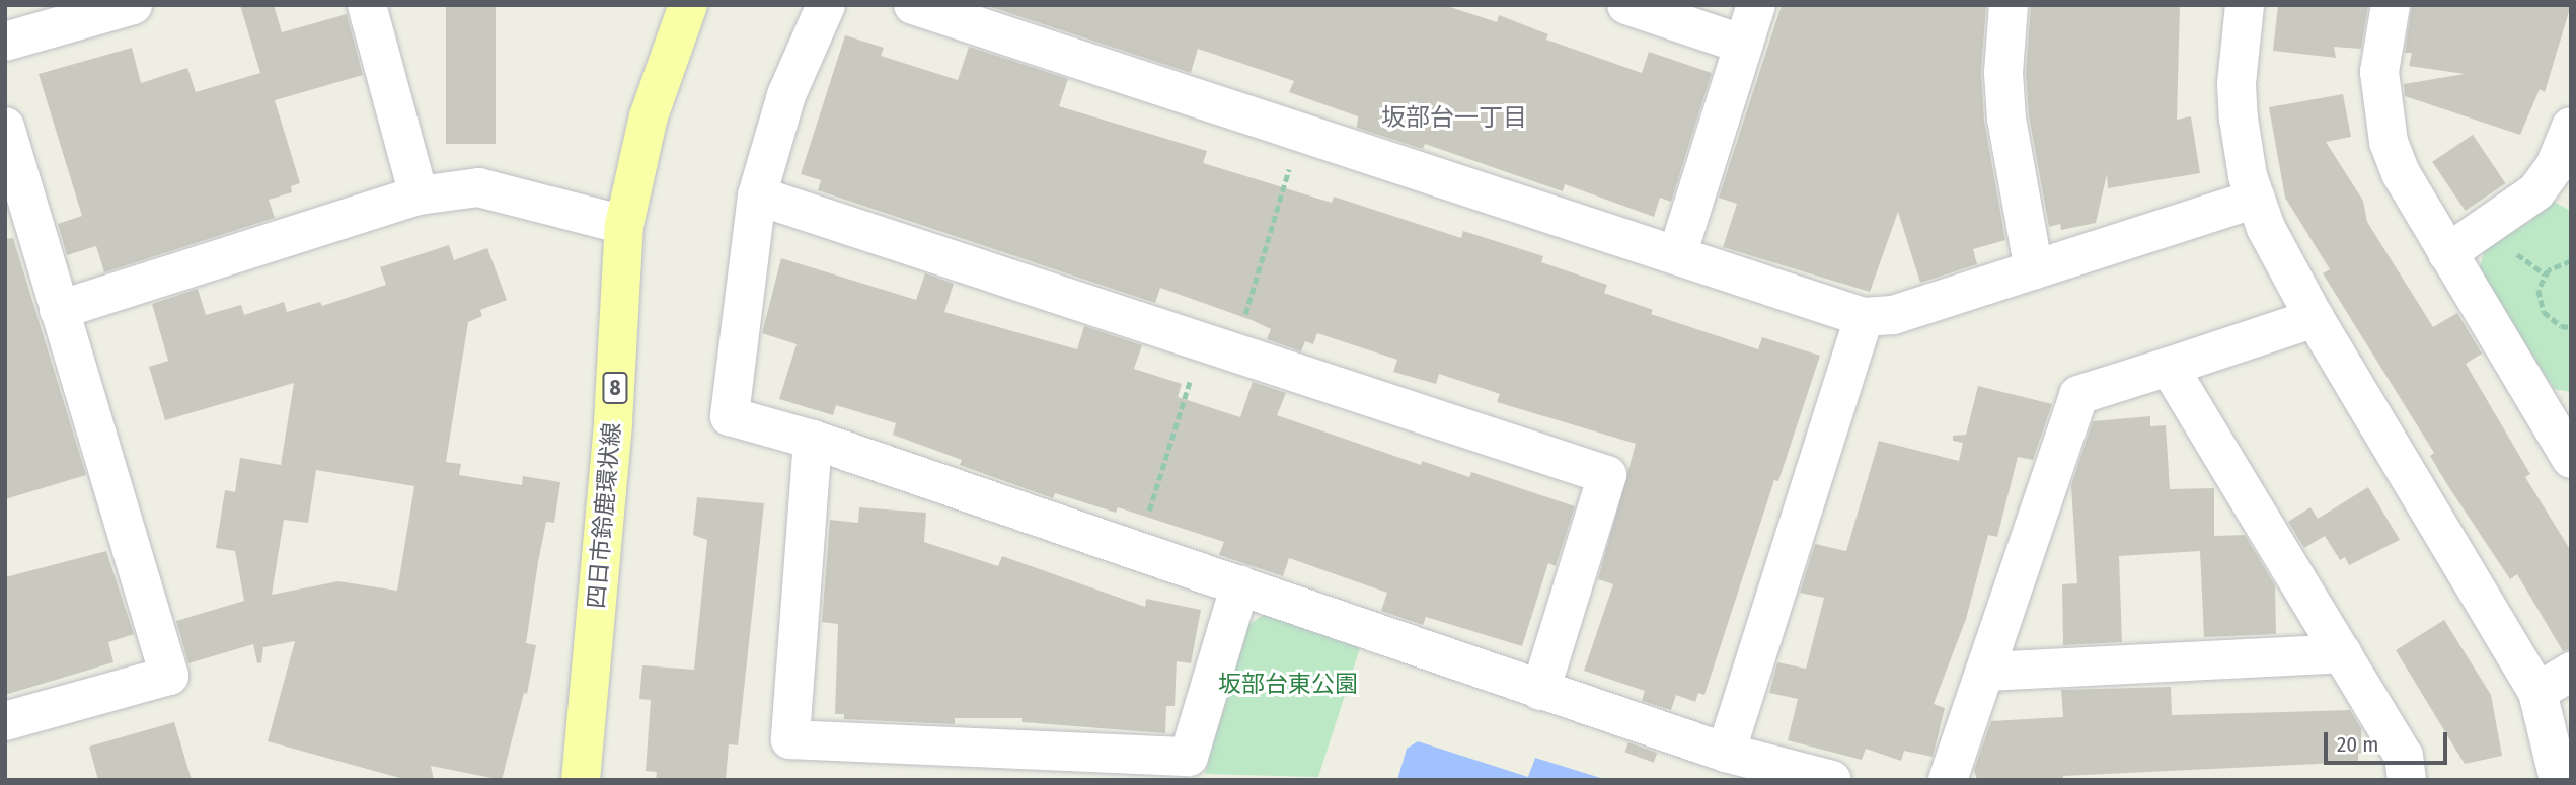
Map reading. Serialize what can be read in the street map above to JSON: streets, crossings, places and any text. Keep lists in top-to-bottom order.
{
  "streets": {
    "main road": ["8", "四日市鈴鹿環状線"]
  },
  "districts": ["坂部台一丁目"],
  "parks": ["坂部台東公園"],
  "scale_bar": "20 m"
}
